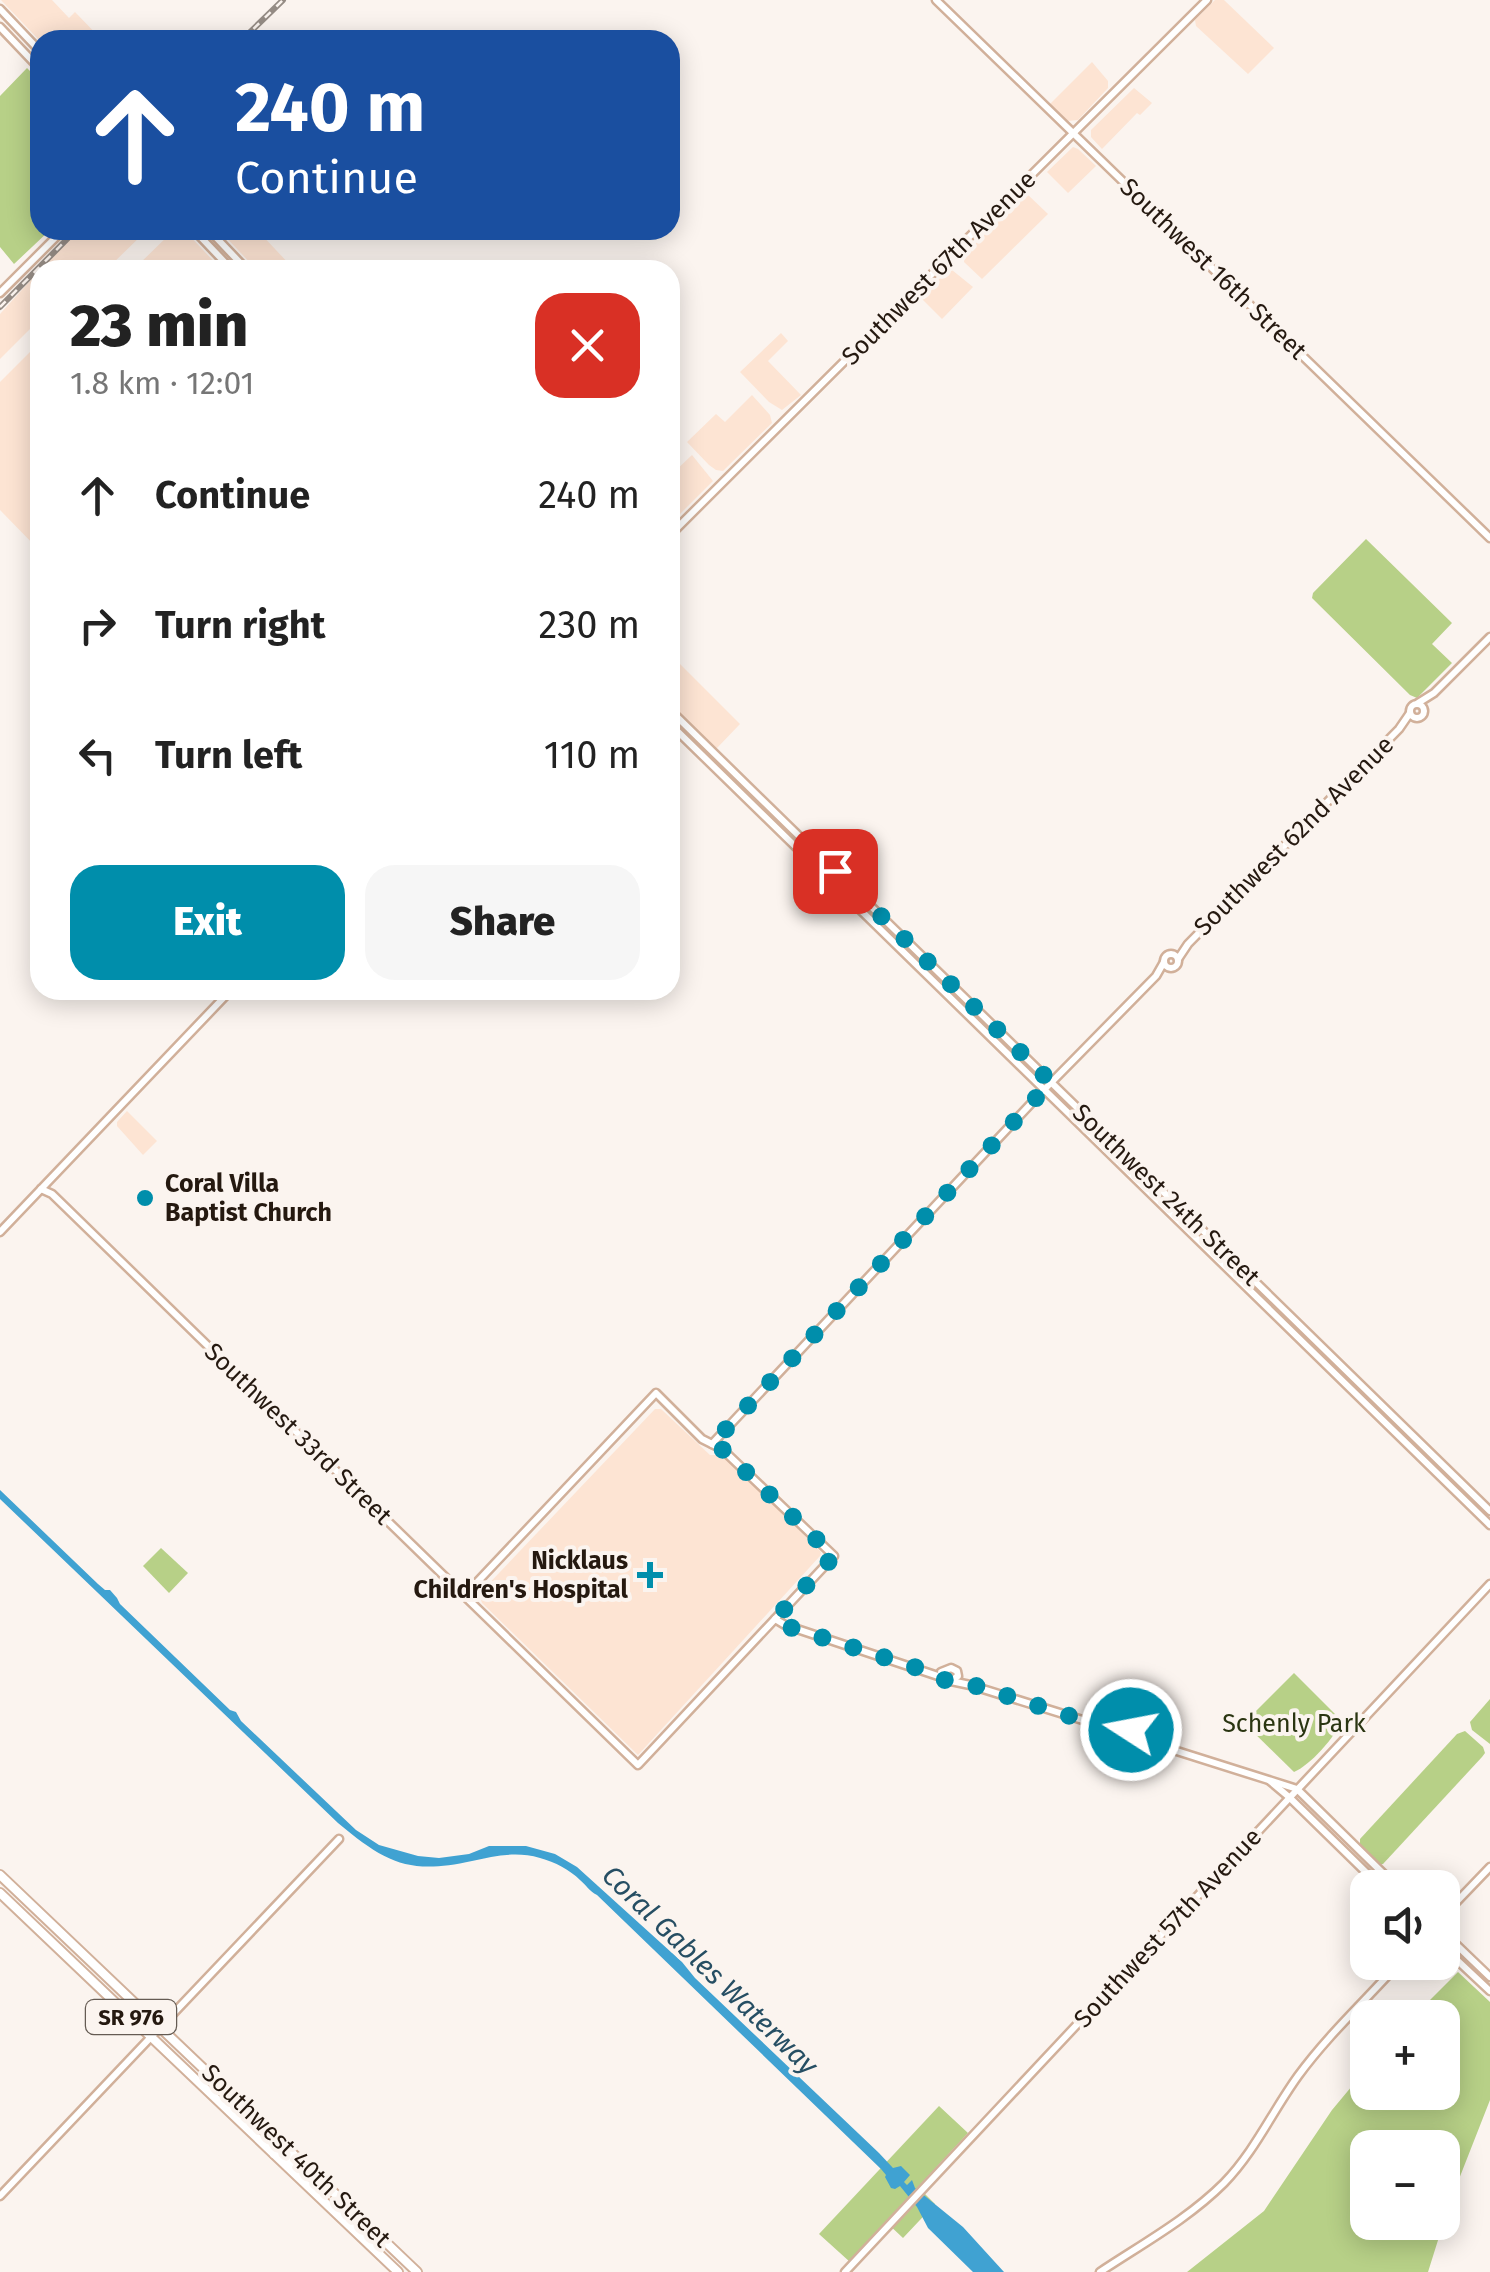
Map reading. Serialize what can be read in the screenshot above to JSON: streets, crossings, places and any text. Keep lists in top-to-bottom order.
{
  "streets": {
    "main road": ["SR 976", "Southwest 40th Street"],
    "street": [
      "Southwest 67th Avenue",
      "Southwest 16th Street",
      "Southwest 62nd Avenue",
      "Southwest 24th Street",
      "Southwest 33rd Street",
      "Southwest 57th Avenue"
    ]
  },
  "crossings": [
    ["Southwest 67th Avenue", "Southwest 16th Street"]
  ],
  "water": ["Coral Gables Waterway"],
  "parks": ["Schenly Park"],
  "places": {
    "other": ["Coral Villa Baptist Church"],
    "health": ["Nicklaus Children's Hospital"]
  },
  "page": {
    "turn": ["240 m", "Continue"],
    "heading": ["23 min", "1.8 km · 12:01"],
    "list": [
      {
        "name": "Continue",
        "value": "240 m"
      },
      {
        "name": "Turn right",
        "value": "230 m"
      },
      {
        "name": "Turn left",
        "value": "110 m"
      }
    ],
    "buttons": ["Exit", "Share"],
    "map_buttons": ["+", "−"]
  }
}
